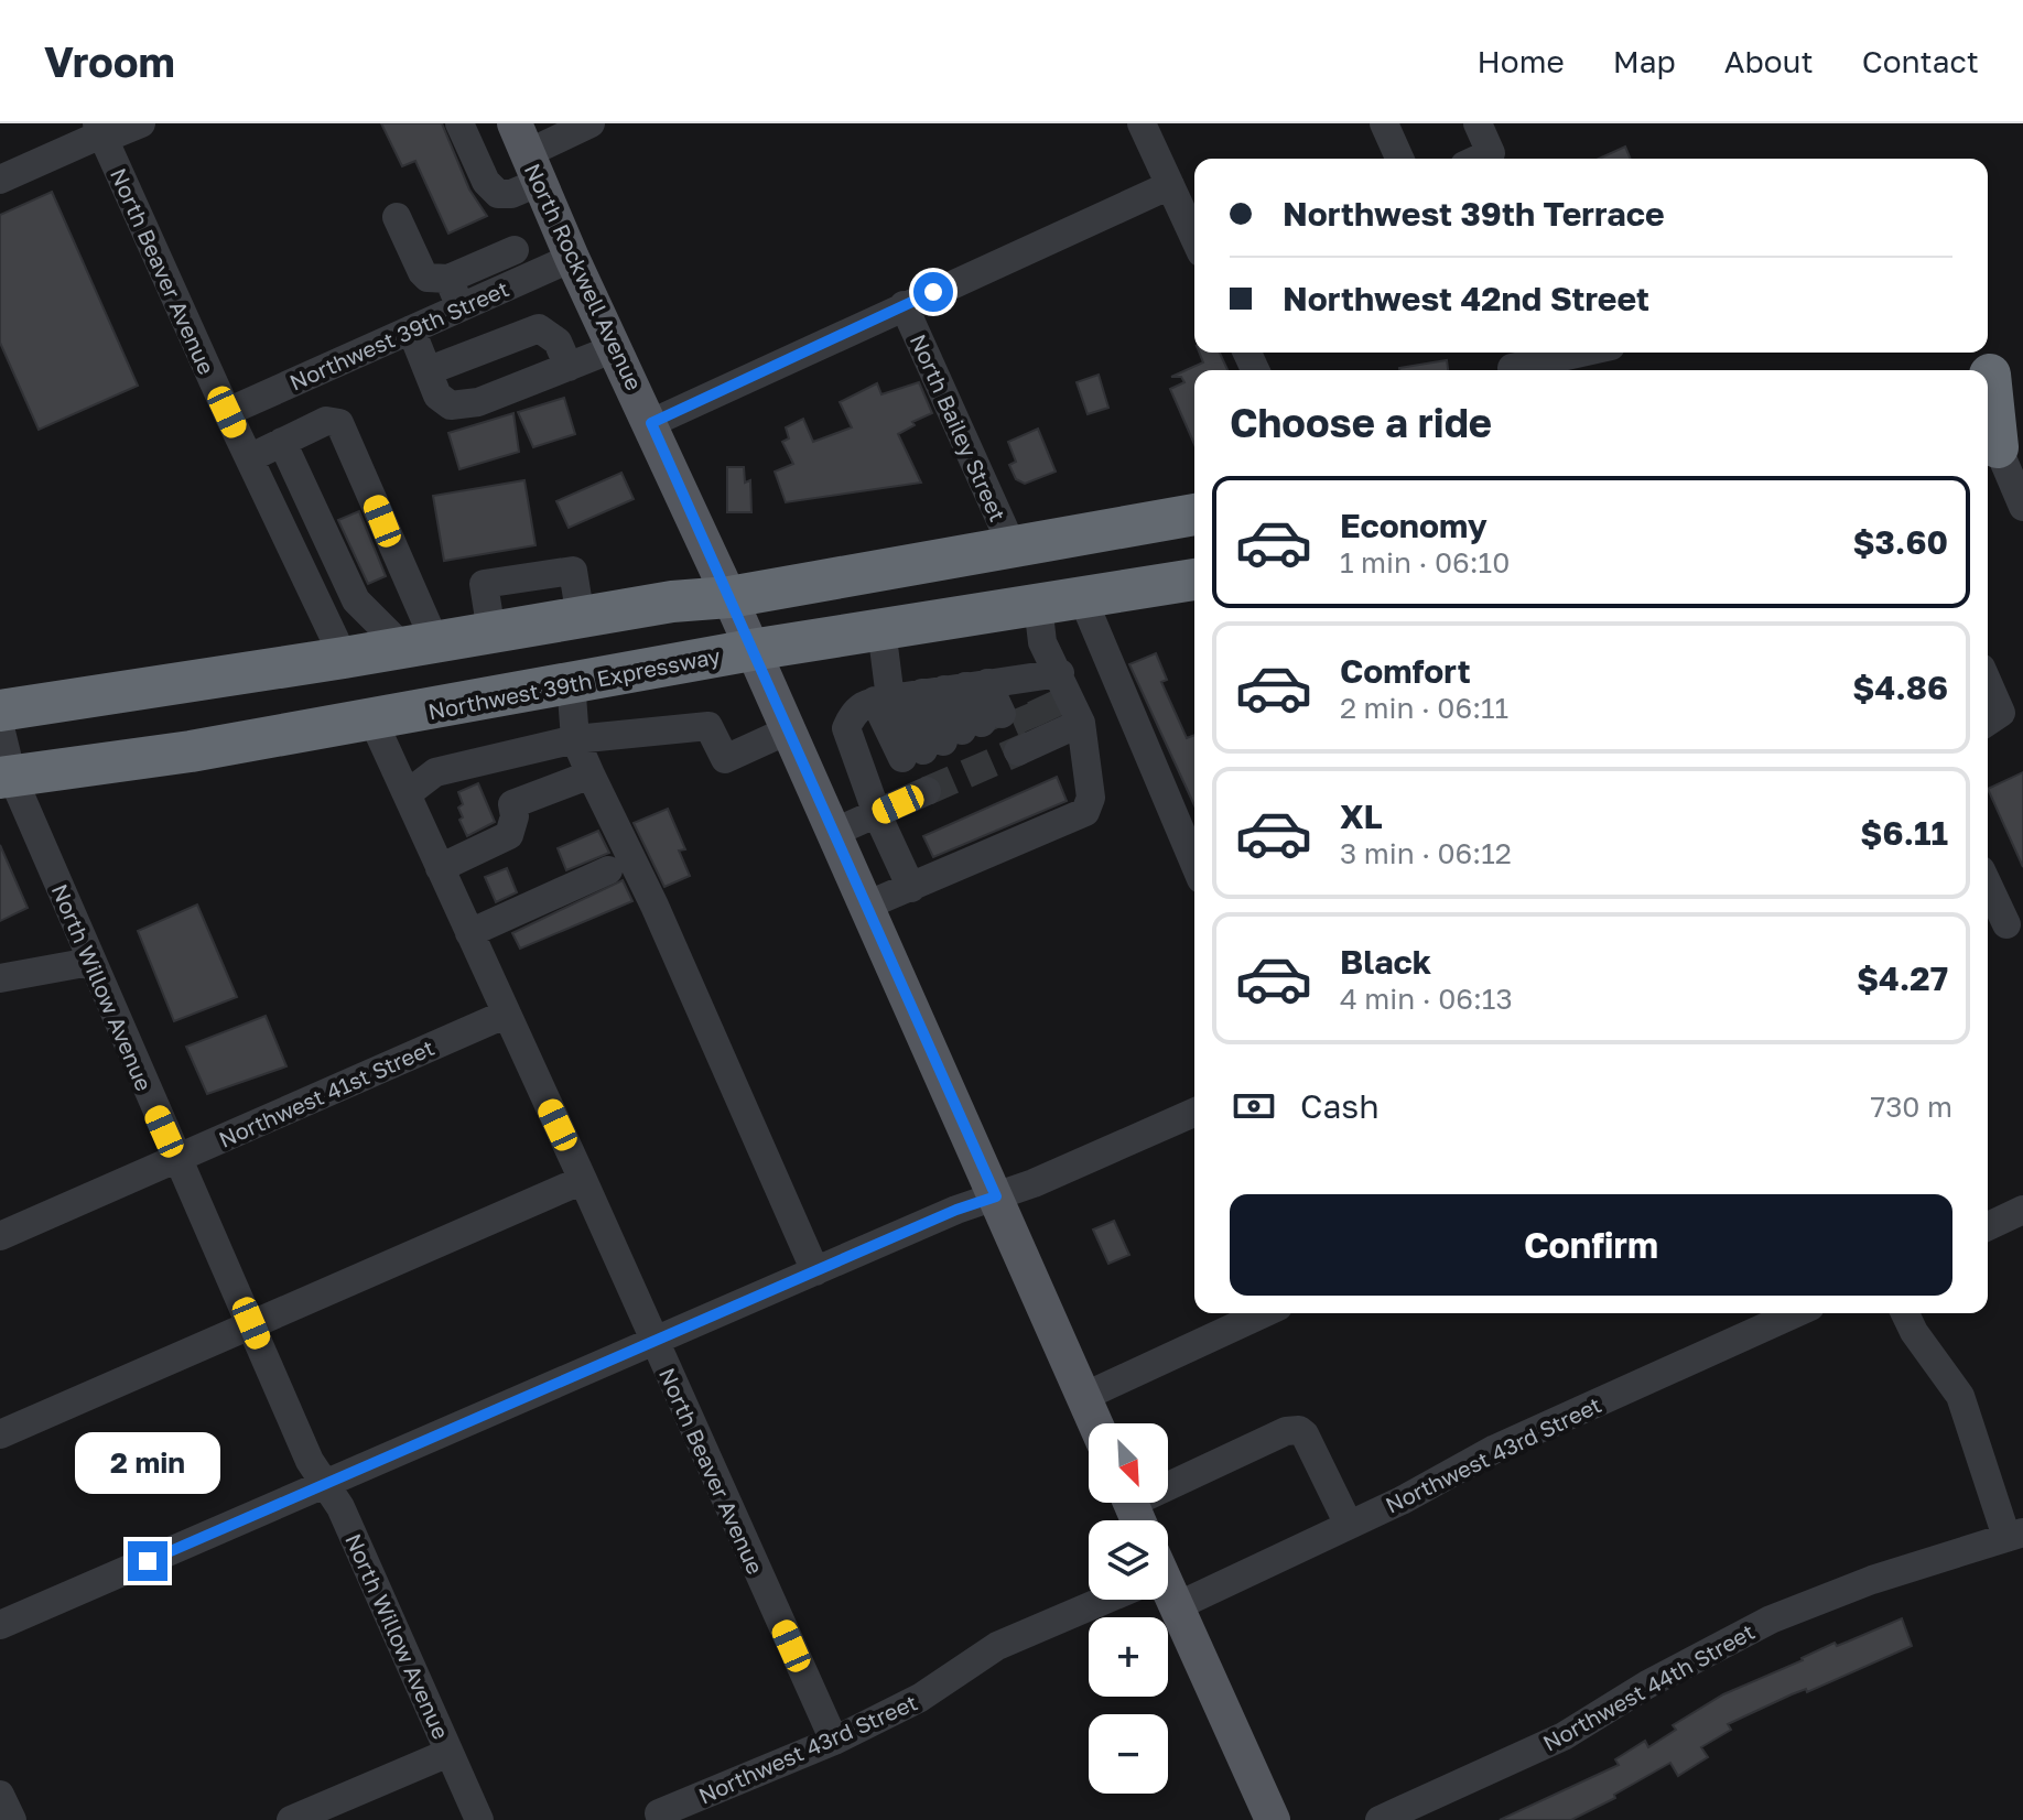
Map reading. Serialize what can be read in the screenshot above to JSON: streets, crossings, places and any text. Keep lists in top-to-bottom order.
{
  "streets": {
    "highway": ["Northwest 39th Expressway"],
    "main road": ["North Rockwell Avenue"],
    "street": [
      "North Beaver Avenue",
      "Northwest 39th Street",
      "North Bailey Street",
      "North Willow Avenue",
      "Northwest 41st Street",
      "Northwest 43rd Street",
      "Northwest 44th Street"
    ]
  },
  "crossings": [
    ["North Beaver Avenue", "Northwest 39th Street"],
    ["North Beaver Avenue", "Northwest 39th Expressway"],
    ["North Beaver Avenue", "Northwest 41st Street"],
    ["North Beaver Avenue", "Northwest 43rd Street"],
    ["North Rockwell Avenue", "Northwest 39th Street"],
    ["North Rockwell Avenue", "Northwest 39th Expressway"],
    ["Northwest 39th Expressway", "North Willow Avenue"],
    ["North Willow Avenue", "Northwest 41st Street"]
  ],
  "north": "bottom right",
  "page": {
    "header": "Vroom",
    "nav": [
      "Home",
      "Map",
      "About",
      "Contact"
    ],
    "banner": ["Northwest 39th Terrace", "Northwest 42nd Street"],
    "heading": "Choose a ride",
    "list": [
      {
        "name": "Economy",
        "note": "1 min · 06:10",
        "value": "$3.60"
      },
      {
        "name": "Comfort",
        "note": "2 min · 06:11",
        "value": "$4.86"
      },
      {
        "name": "XL",
        "note": "3 min · 06:12",
        "value": "$6.11"
      },
      {
        "name": "Black",
        "note": "4 min · 06:13",
        "value": "$4.27"
      }
    ],
    "pay": ["Cash", "730 m"],
    "buttons": "Confirm",
    "map_buttons": ["+", "−"],
    "bubble": "2 min"
  }
}
